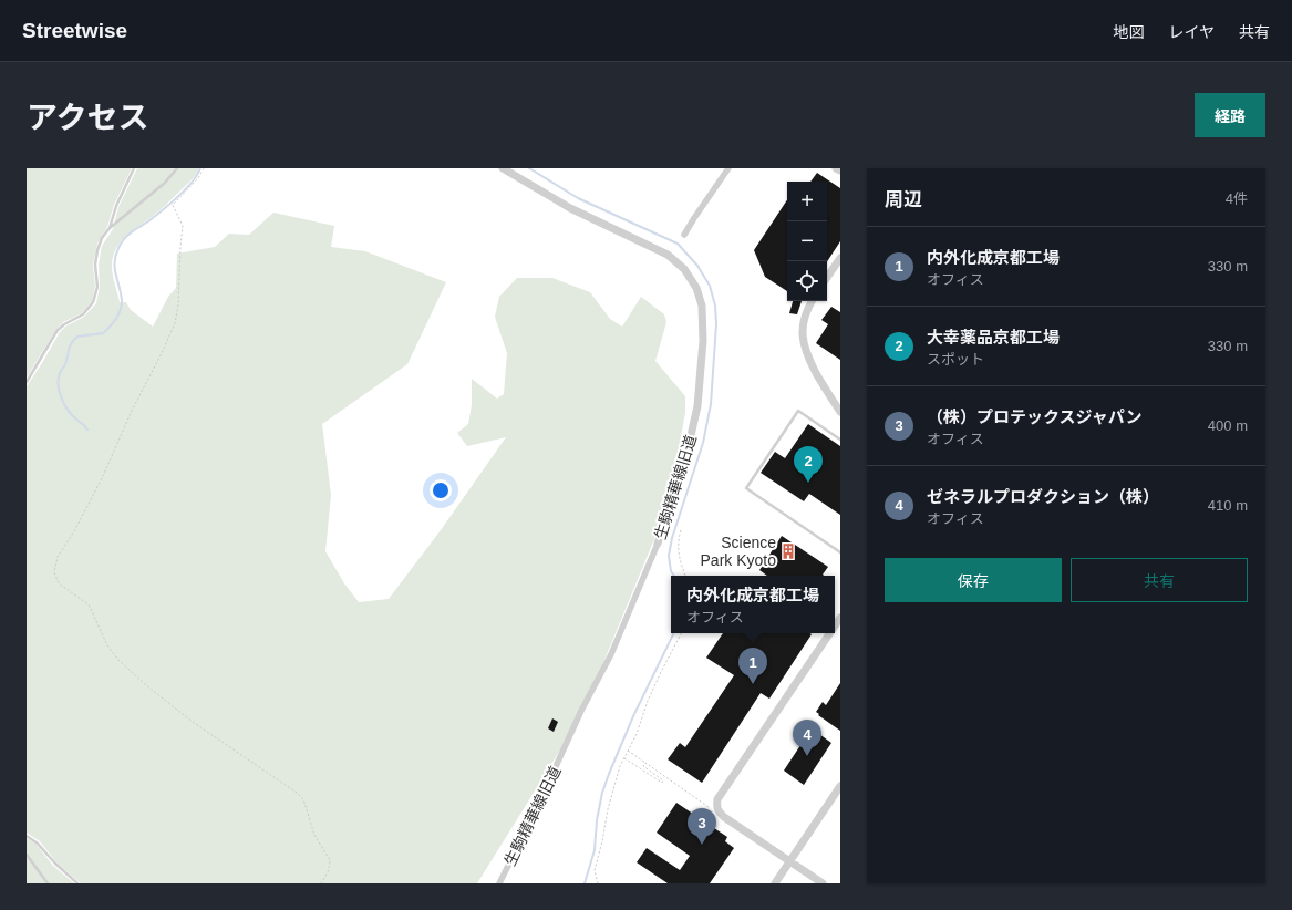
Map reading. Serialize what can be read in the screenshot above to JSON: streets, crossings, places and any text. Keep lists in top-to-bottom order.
{
  "streets": {
    "street": ["生駒精華線旧道"]
  },
  "places": {
    "building": ["Science Park Kyoto"]
  },
  "page": {
    "header": "Streetwise",
    "nav": ["地図", "レイヤ", "共有"],
    "title": "アクセス",
    "buttons": [
      "経路",
      ["保存", "共有"]
    ],
    "heading": ["周辺", "4件"],
    "map_buttons": ["+", "−"],
    "list": [
      {
        "mark": "1",
        "name": "内外化成京都工場",
        "note": "オフィス",
        "value": "330 m"
      },
      {
        "mark": "2",
        "name": "大幸薬品京都工場",
        "note": "スポット",
        "value": "330 m"
      },
      {
        "mark": "3",
        "name": "（株）プロテックスジャパン",
        "note": "オフィス",
        "value": "400 m"
      },
      {
        "mark": "4",
        "name": "ゼネラルプロダクション（株）",
        "note": "オフィス",
        "value": "410 m"
      }
    ],
    "pins": [
      "2",
      "1",
      "4",
      "3"
    ],
    "popup": ["内外化成京都工場", "オフィス"]
  }
}
